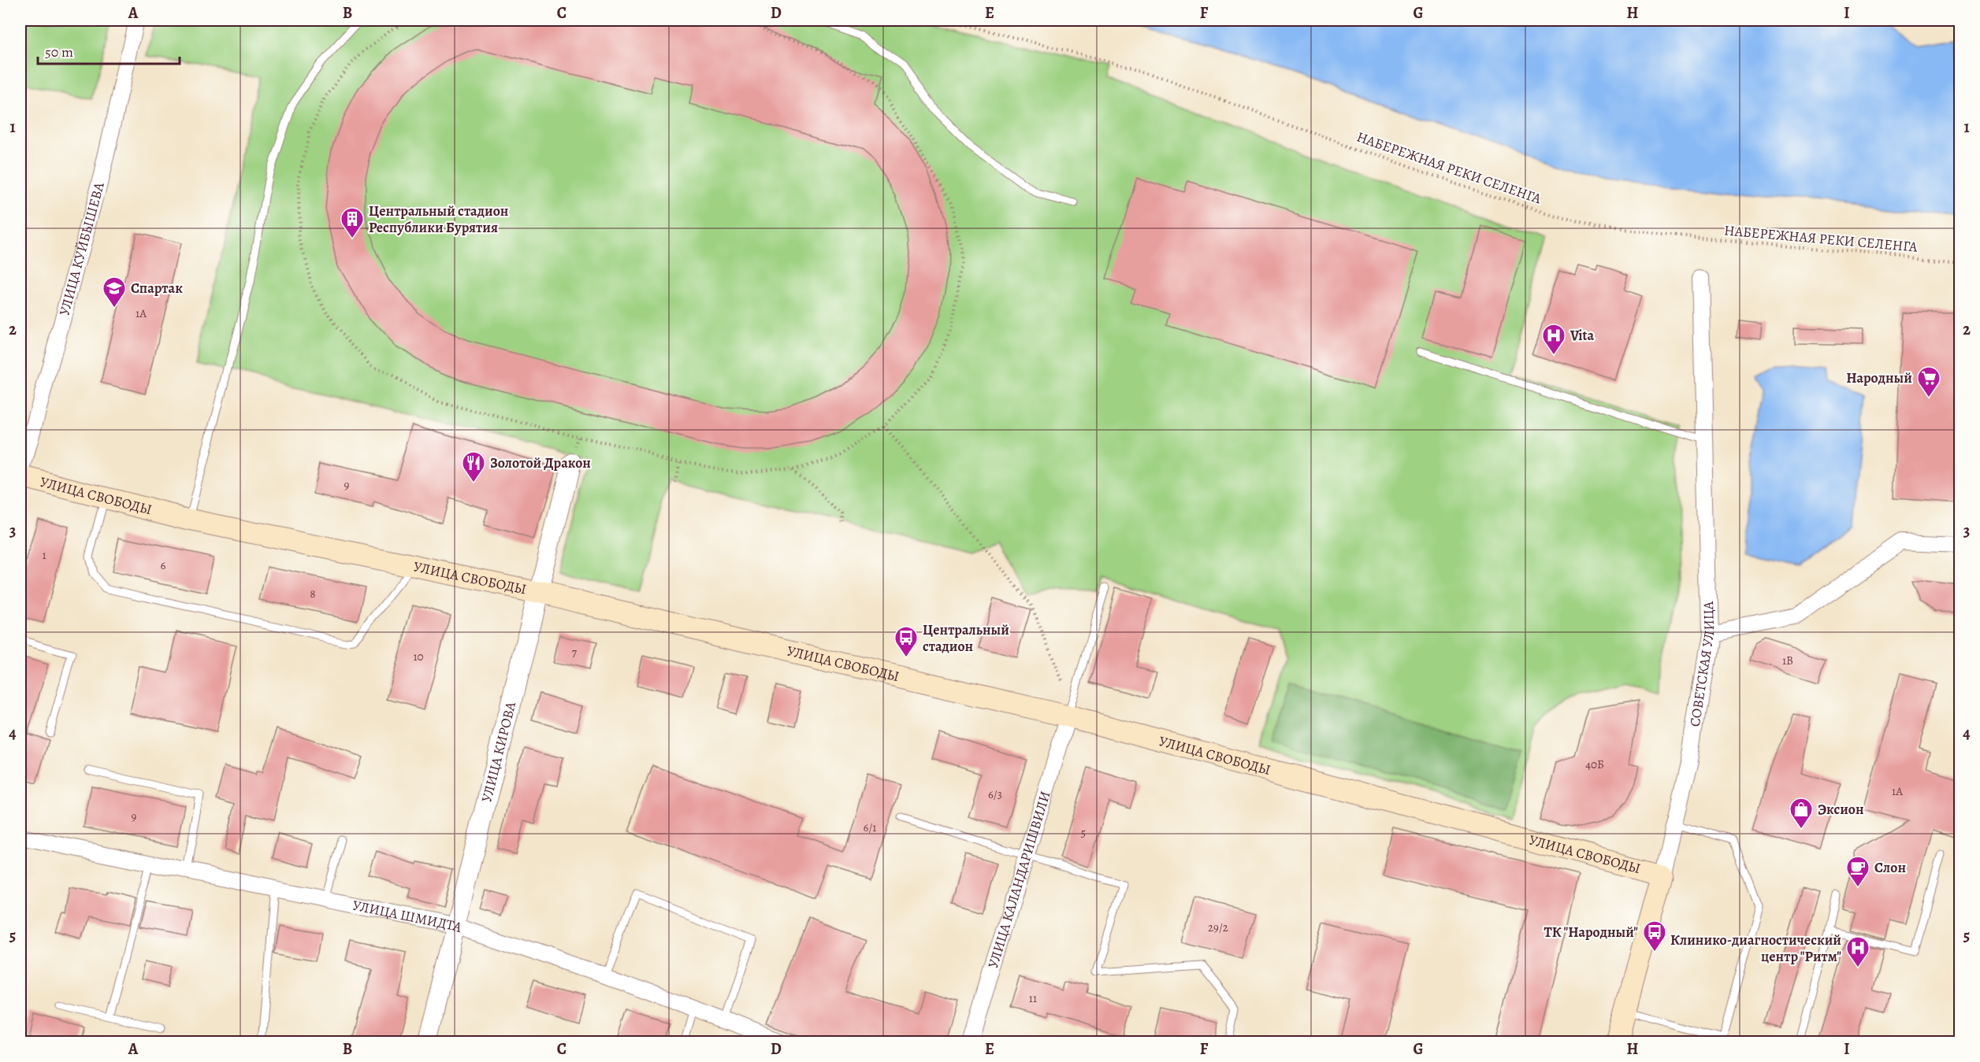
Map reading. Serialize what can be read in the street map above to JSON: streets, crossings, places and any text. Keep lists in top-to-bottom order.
{
  "streets": {
    "main road": ["УЛИЦА СВОБОДЫ", "СОВЕТСКАЯ УЛИЦА"],
    "street": [
      "УЛИЦА КУЙБЫШЕВА",
      "УЛИЦА КИРОВА",
      "УЛИЦА КАЛАНДАРИШВИЛИ",
      "УЛИЦА ШМИДТА"
    ],
    "path": ["НАБЕРЕЖНАЯ РЕКИ СЕЛЕНГА"]
  },
  "crossings": [
    ["УЛИЦА КУЙБЫШЕВА", "УЛИЦА СВОБОДЫ"],
    ["УЛИЦА СВОБОДЫ", "СОВЕТСКАЯ УЛИЦА"],
    ["УЛИЦА СВОБОДЫ", "УЛИЦА КИРОВА"],
    ["УЛИЦА СВОБОДЫ", "УЛИЦА КАЛАНДАРИШВИЛИ"],
    ["УЛИЦА КИРОВА", "УЛИЦА ШМИДТА"]
  ],
  "places": {
    "building": ["Центральный стадион Республики Бурятия"],
    "school or university": ["Спартак"],
    "hospital": ["Vita", "Клинико-диагностический центр \"Ритм\""],
    "supermarket": ["Народный"],
    "restaurant": ["Золотой Дракон"],
    "bus stop": ["Центральный стадион", "ТК \"Народный\""],
    "shop": ["Эксион"],
    "cafe": ["Слон"]
  },
  "house_numbers": [
    "1А",
    "9",
    "1",
    "6",
    "8",
    "7",
    "10",
    "1В",
    "40Б",
    "1А",
    "6/3",
    "9",
    "6/1",
    "5",
    "29/2",
    "11"
  ],
  "scale_bar": "50 m",
  "grid": {
    "columns": [
      "A",
      "B",
      "C",
      "D",
      "E",
      "F",
      "G",
      "H",
      "I"
    ],
    "rows": [
      "1",
      "2",
      "3",
      "4",
      "5"
    ]
  }
}
